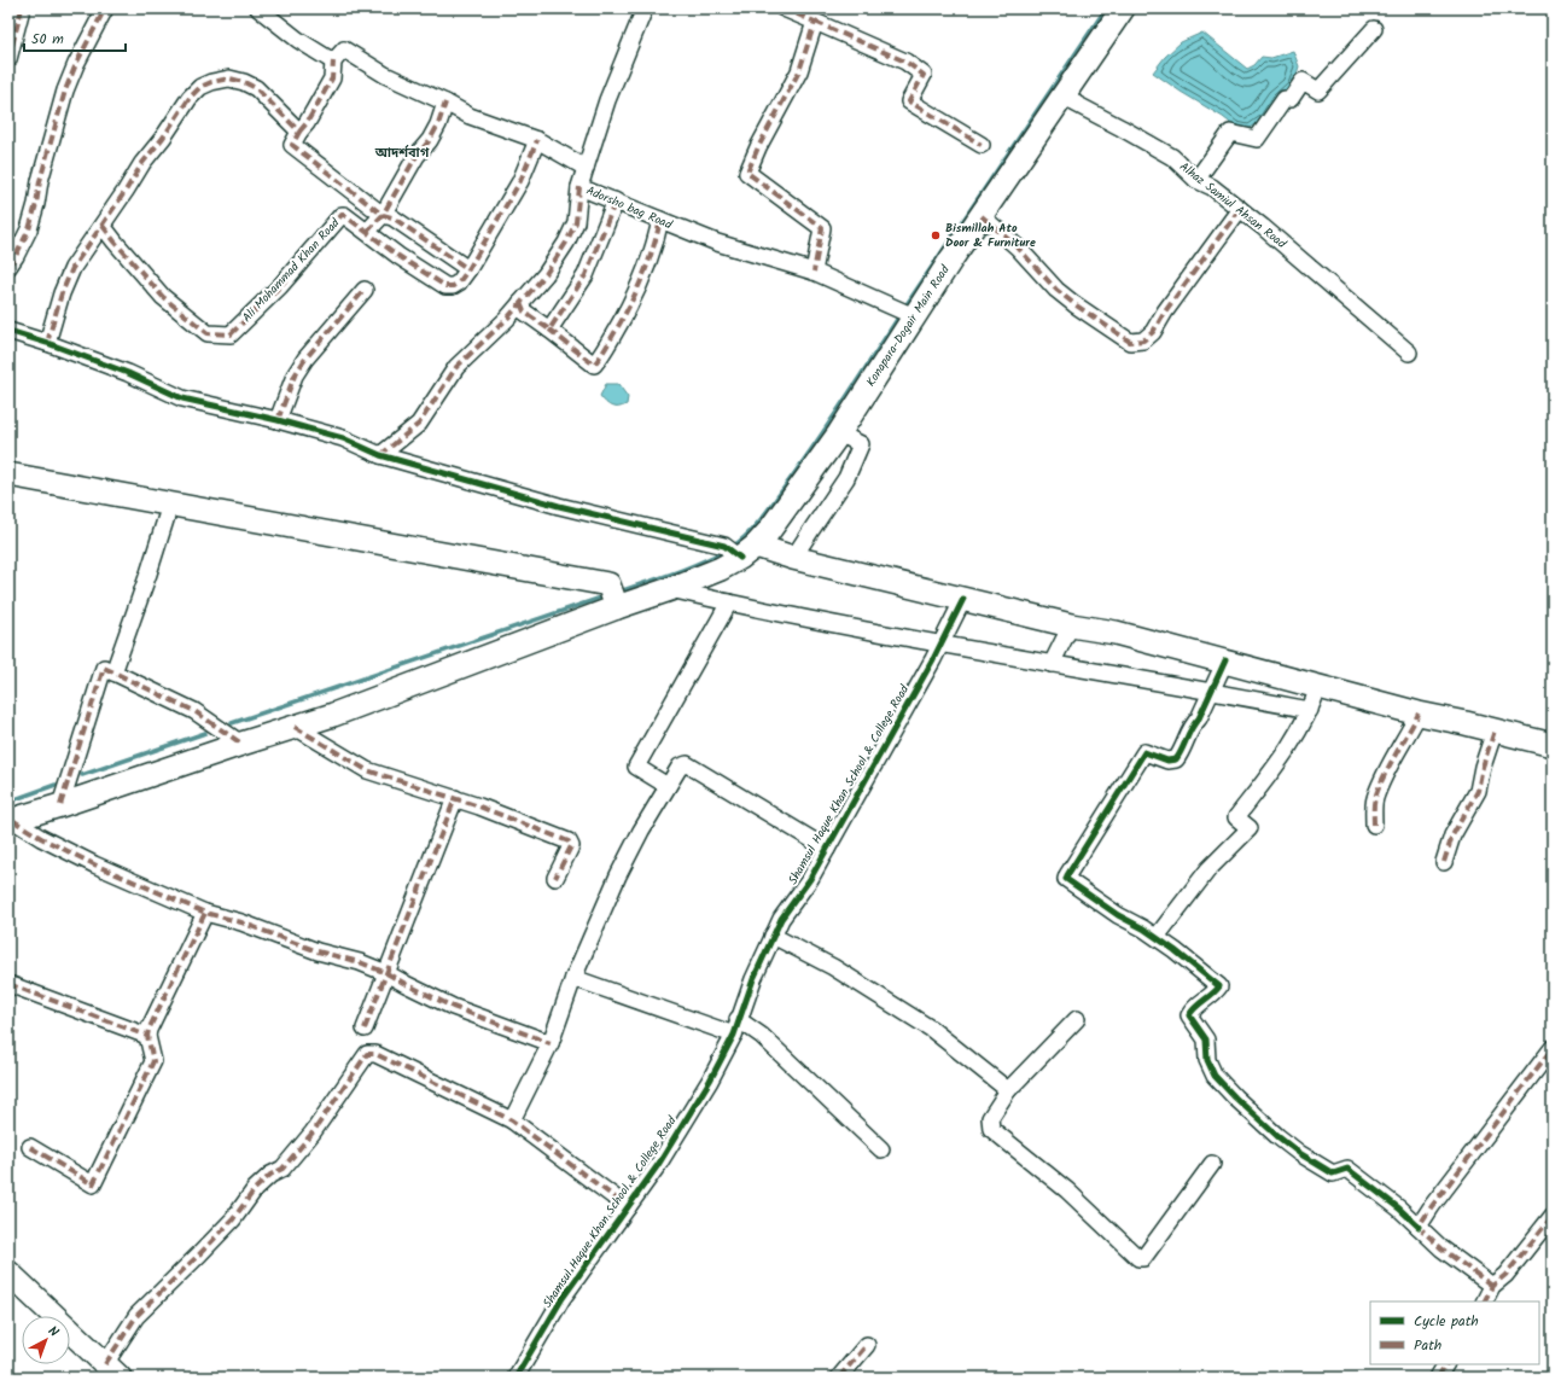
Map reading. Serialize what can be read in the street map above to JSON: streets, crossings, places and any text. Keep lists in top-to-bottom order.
{
  "streets": {
    "main road": ["Konapara-Dogair Main Road"],
    "street": [
      "Alhaz Samiul Ahsan Road",
      "Adorsho bag Road",
      "Ali Mohammad Khan Road",
      "Shamsul Haque Khan School & College Road"
    ]
  },
  "crossings": [
    ["Alhaz Samiul Ahsan Road", "Konapara-Dogair Main Road"],
    ["Adorsho bag Road", "Ali Mohammad Khan Road"],
    ["Adorsho bag Road", "Konapara-Dogair Main Road"]
  ],
  "districts": ["আদর্শবাগ"],
  "places": ["Bismillah Ato Door & Furniture"],
  "legend": ["Cycle path", "Path"],
  "scale_bar": "50 m",
  "north": "top right"
}
